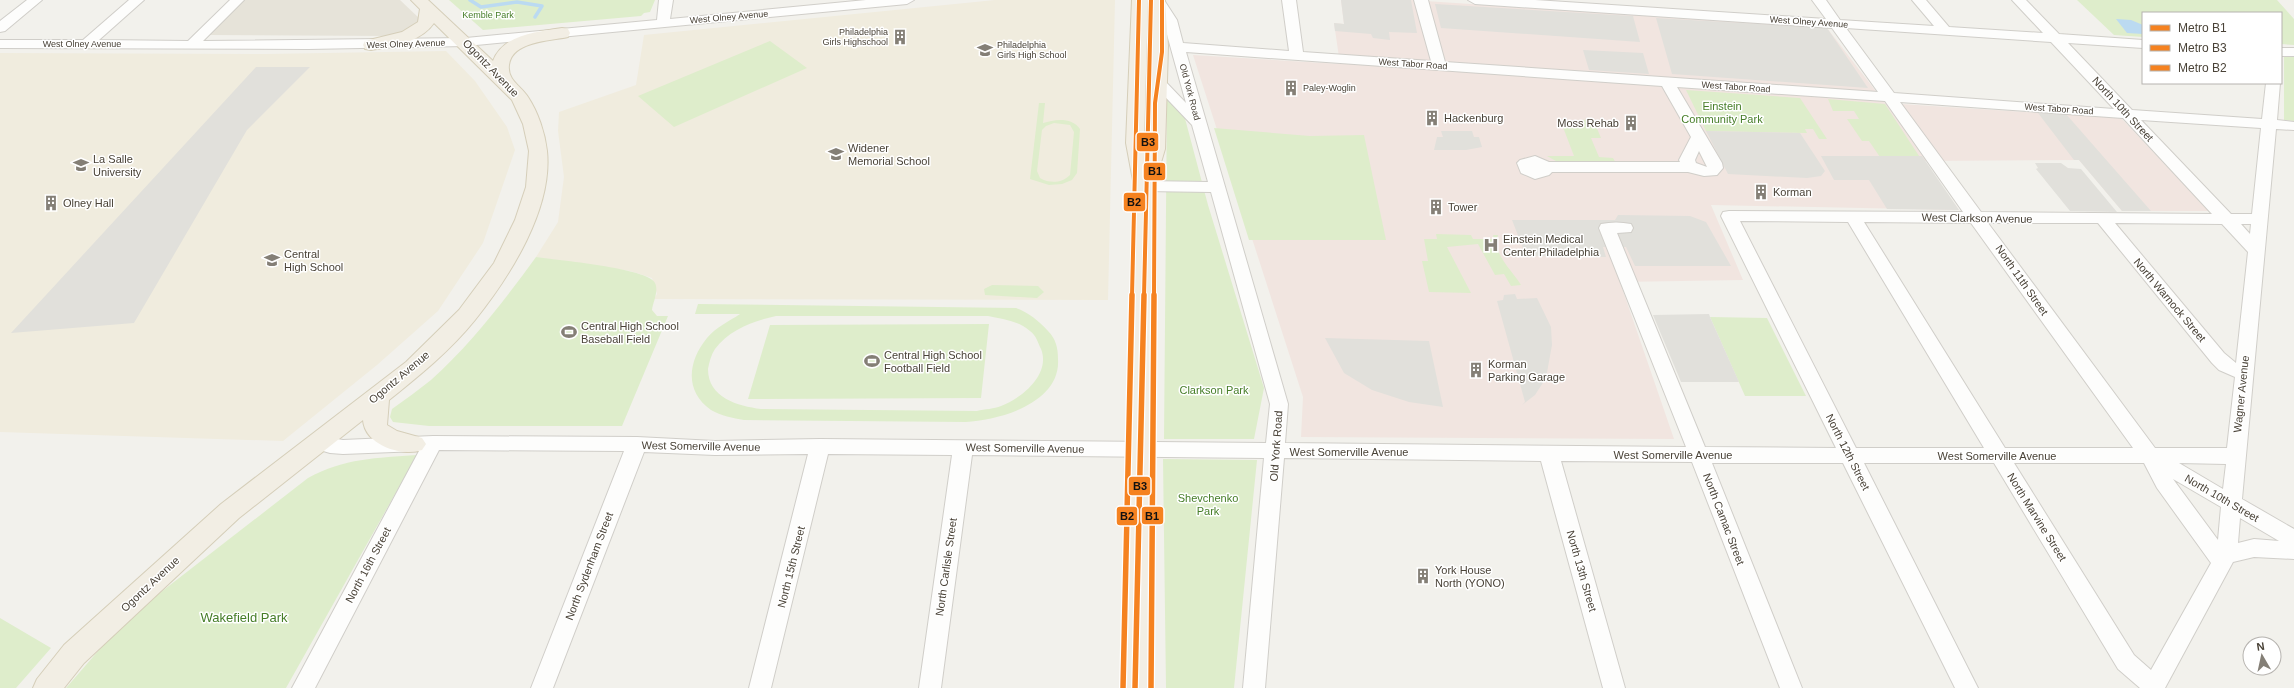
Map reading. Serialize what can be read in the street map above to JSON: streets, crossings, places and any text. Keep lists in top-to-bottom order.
{
  "streets": {
    "main road": ["Ogontz Avenue"],
    "street": [
      "West Olney Avenue",
      "West Tabor Road",
      "Old York Road",
      "North 10th Street",
      "West Clarkson Avenue",
      "North 11th Street",
      "North Warnock Street",
      "Wagner Avenue",
      "West Somerville Avenue",
      "North 12th Street",
      "North Marvine Street",
      "North Camac Street",
      "North 16th Street",
      "North Sydenham Street",
      "North 15th Street",
      "North Carlisle Street",
      "North 13th Street"
    ]
  },
  "crossings": [
    ["West Olney Avenue", "Ogontz Avenue"],
    ["West Olney Avenue", "North 10th Street"],
    ["West Olney Avenue", "North 11th Street"],
    ["West Tabor Road", "Old York Road"],
    ["West Tabor Road", "North 10th Street"],
    ["West Tabor Road", "North 11th Street"],
    ["West Tabor Road", "Wagner Avenue"],
    ["Ogontz Avenue", "West Somerville Avenue"],
    ["Old York Road", "West Somerville Avenue"],
    ["North 10th Street", "West Clarkson Avenue"],
    ["North 10th Street", "North 11th Street"],
    ["North 10th Street", "Wagner Avenue"],
    ["North 10th Street", "West Somerville Avenue"],
    ["West Clarkson Avenue", "North 11th Street"],
    ["West Clarkson Avenue", "North Warnock Street"],
    ["West Clarkson Avenue", "North 12th Street"],
    ["West Clarkson Avenue", "North Marvine Street"],
    ["North 11th Street", "Wagner Avenue"],
    ["North 11th Street", "West Somerville Avenue"],
    ["North Warnock Street", "Wagner Avenue"],
    ["Wagner Avenue", "West Somerville Avenue"],
    ["Wagner Avenue", "North Marvine Street"],
    ["West Somerville Avenue", "North 12th Street"],
    ["West Somerville Avenue", "North Marvine Street"],
    ["West Somerville Avenue", "North Camac Street"],
    ["West Somerville Avenue", "North 16th Street"],
    ["West Somerville Avenue", "North Sydenham Street"],
    ["West Somerville Avenue", "North 15th Street"],
    ["West Somerville Avenue", "North Carlisle Street"],
    ["West Somerville Avenue", "North 13th Street"]
  ],
  "parks": [
    "Kemble Park",
    "Einstein Community Park",
    "Clarkson Park",
    "Shevchenko Park",
    "Wakefield Park"
  ],
  "places": {
    "building": [
      "Philadelphia Girls Highschool",
      "Paley-Woglin",
      "Hackenburg",
      "Moss Rehab",
      "Korman",
      "Olney Hall",
      "Tower",
      "Korman Parking Garage",
      "York House North (YONO)"
    ],
    "school or university": [
      "Philadelphia Girls High School",
      "Widener Memorial School",
      "La Salle University",
      "Central High School"
    ],
    "hospital": ["Einstein Medical Center Philadelphia"],
    "sports": ["Central High School Baseball Field", "Central High School Football Field"]
  },
  "lines": ["metro line B1", "metro line B3", "metro line B2"],
  "legend": ["Metro B1", "Metro B3", "Metro B2"],
  "north": "top"
}
